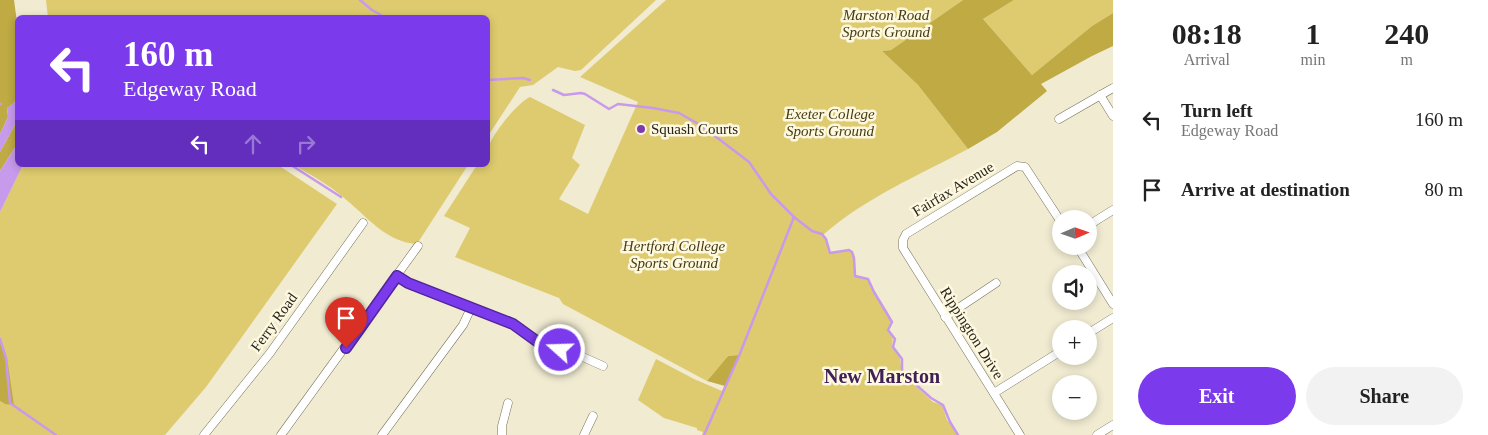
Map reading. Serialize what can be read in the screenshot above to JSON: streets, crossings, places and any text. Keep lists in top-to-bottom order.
{
  "streets": {
    "street": ["Fairfax Avenue", "Ferry Road", "Rippington Drive"]
  },
  "crossings": [
    ["Fairfax Avenue", "Rippington Drive"]
  ],
  "districts": ["New Marston"],
  "parks": ["Marston Road Sports Ground", "Exeter College Sports Ground", "Hertford College Sports Ground"],
  "places": ["Squash Courts"],
  "north": "right",
  "page": {
    "eta": [
      "08:18",
      "Arrival",
      "1",
      "min",
      "240",
      "m"
    ],
    "turn": ["160 m", "Edgeway Road"],
    "list": [
      {
        "name": "Turn left",
        "note": "Edgeway Road",
        "value": "160 m"
      },
      {
        "name": "Arrive at destination",
        "value": "80 m"
      }
    ],
    "map_buttons": ["+", "−"],
    "buttons": ["Exit", "Share"]
  }
}
